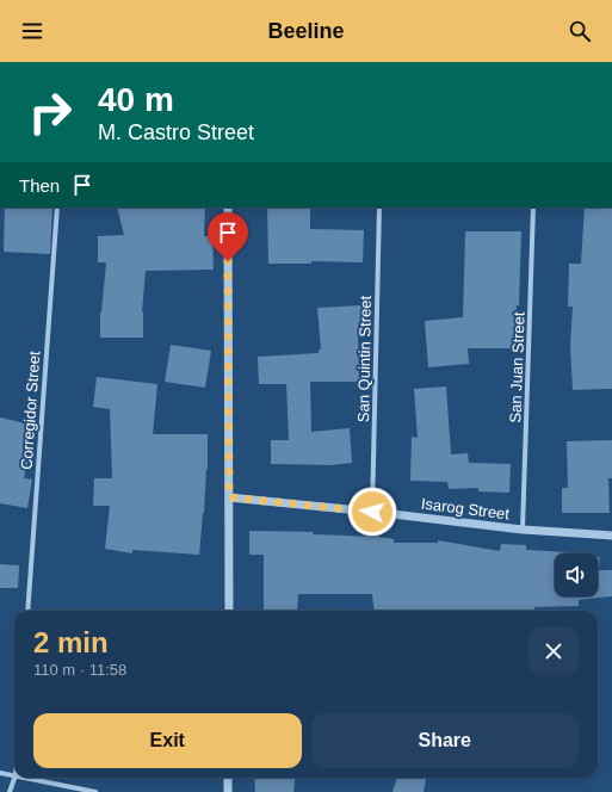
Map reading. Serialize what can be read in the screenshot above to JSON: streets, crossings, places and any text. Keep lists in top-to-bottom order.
{
  "streets": {
    "street": [
      "San Quintin Street",
      "San Juan Street",
      "Corregidor Street",
      "Isarog Street"
    ]
  },
  "crossings": [
    ["San Quintin Street", "Isarog Street"],
    ["San Juan Street", "Isarog Street"]
  ],
  "page": {
    "header": "Beeline",
    "turn": ["40 m", "M. Castro Street"],
    "then": "Then",
    "heading": ["2 min", "110 m · 11:58"],
    "buttons": ["Exit", "Share"]
  }
}
